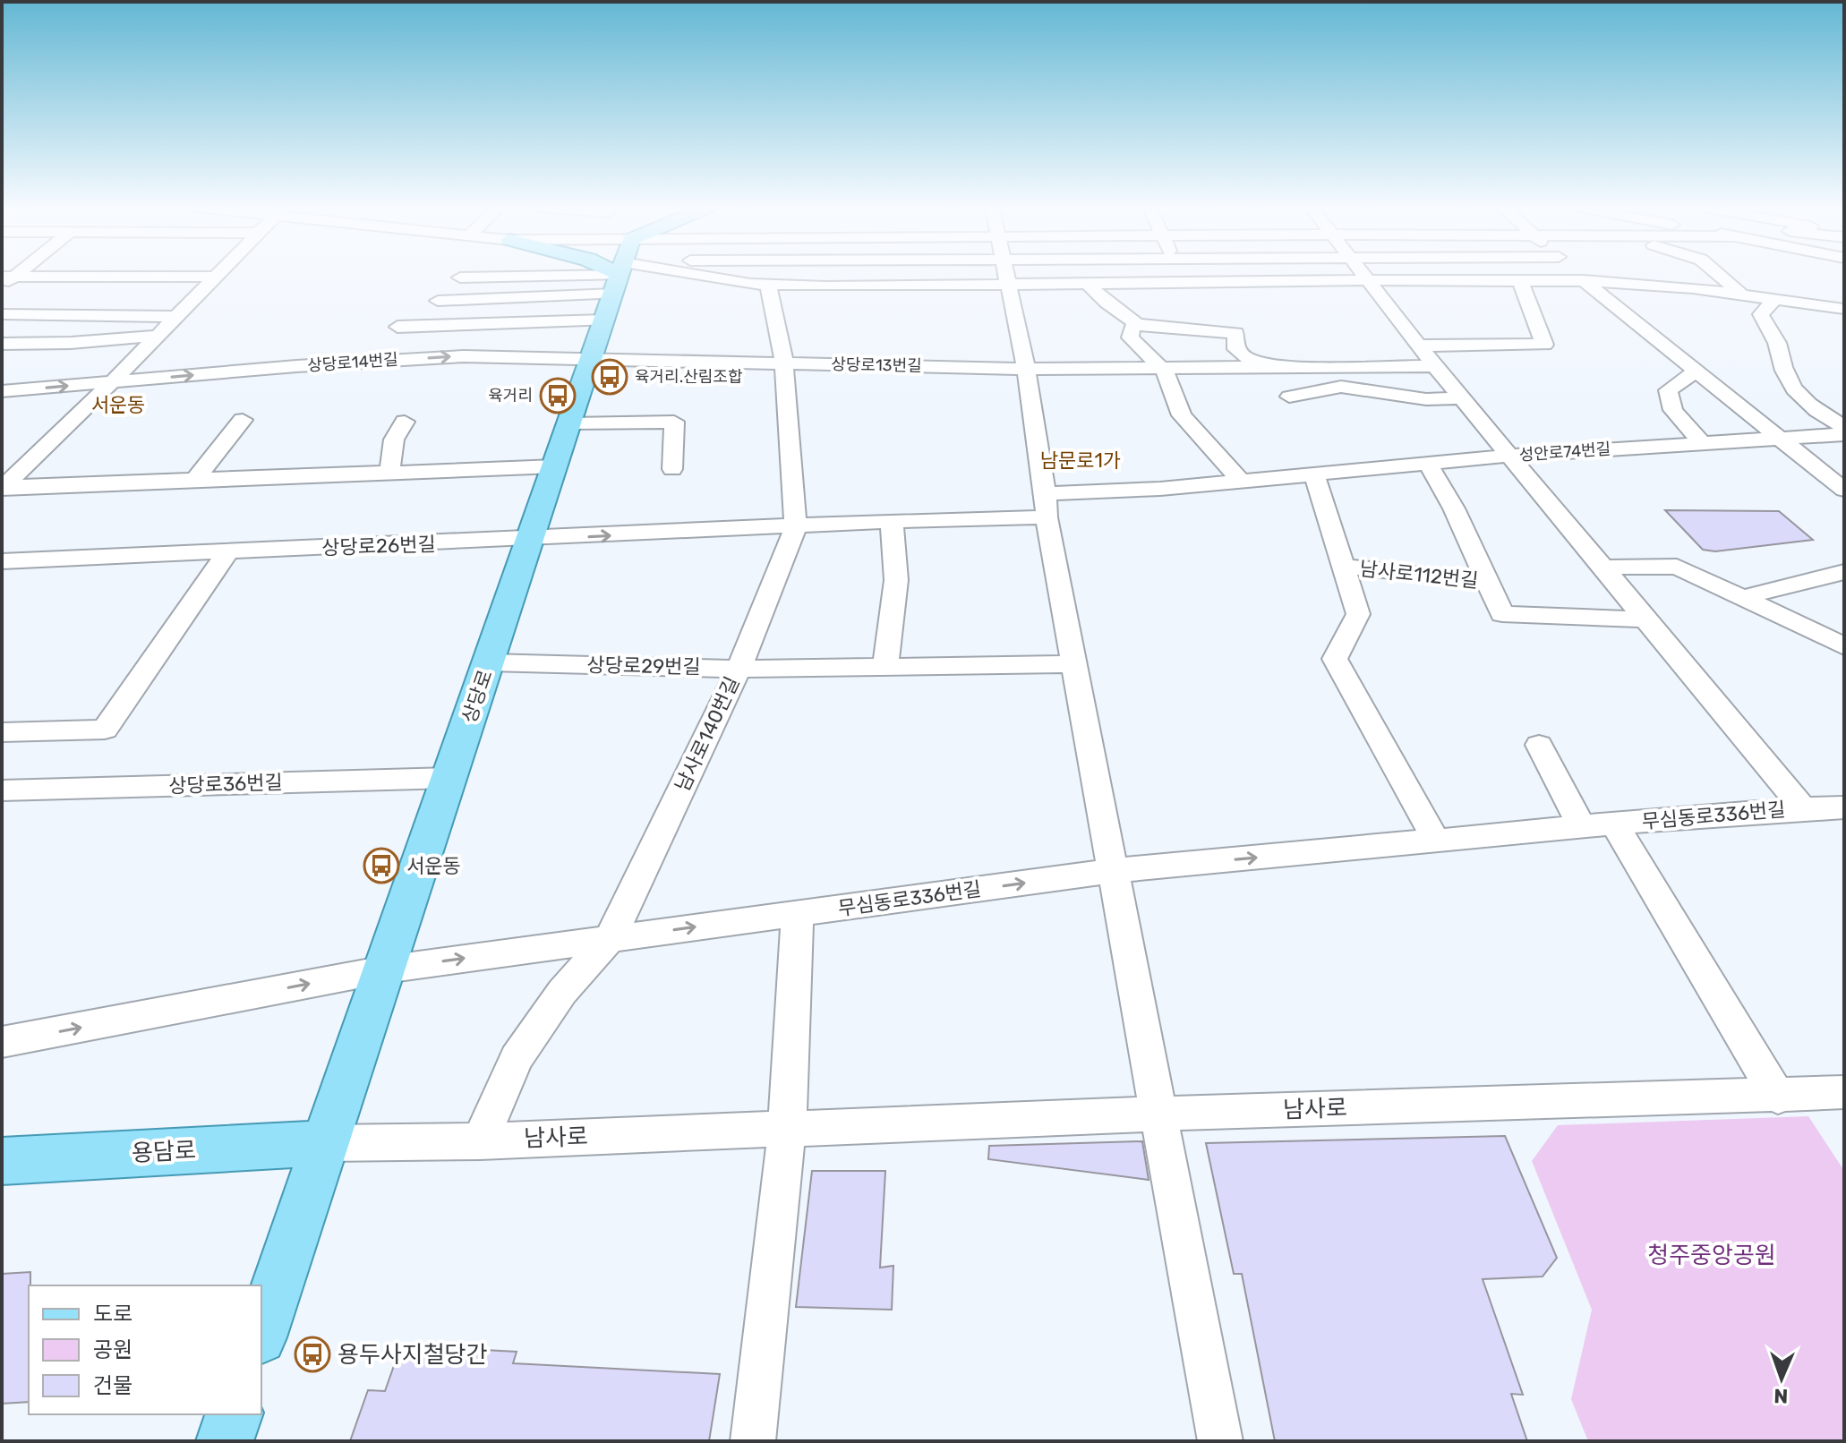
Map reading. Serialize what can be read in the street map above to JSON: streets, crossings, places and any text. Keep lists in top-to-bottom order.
{
  "streets": {
    "main road": ["상당로", "용담로"],
    "street": [
      "상당로14번길",
      "상당로13번길",
      "성안로74번길",
      "상당로26번길",
      "남사로112번길",
      "상당로29번길",
      "남사로140번길",
      "상당로36번길",
      "무심동로336번길",
      "남사로"
    ]
  },
  "crossings": [
    ["상당로14번길", "상당로13번길"],
    ["상당로14번길", "상당로"],
    ["상당로13번길", "상당로"],
    ["상당로13번길", "남사로140번길"],
    ["성안로74번길", "상당로26번길"],
    ["성안로74번길", "남사로140번길"],
    ["상당로26번길", "상당로"],
    ["상당로26번길", "남사로140번길"],
    ["상당로29번길", "상당로"],
    ["상당로29번길", "남사로140번길"],
    ["상당로", "상당로36번길"],
    ["상당로", "무심동로336번길"],
    ["상당로", "남사로"],
    ["상당로", "용담로"],
    ["남사로140번길", "무심동로336번길"],
    ["남사로140번길", "남사로"],
    ["남사로", "용담로"]
  ],
  "one_way": ["무심동로336번길"],
  "districts": ["서운동", "남문로1가"],
  "parks": ["청주중앙공원"],
  "places": {
    "bus stop": [
      "육거리.산림조합",
      "육거리",
      "서운동",
      "용두사지철당간"
    ]
  },
  "legend": ["도로", "공원", "건물"],
  "north": "bottom"
}
